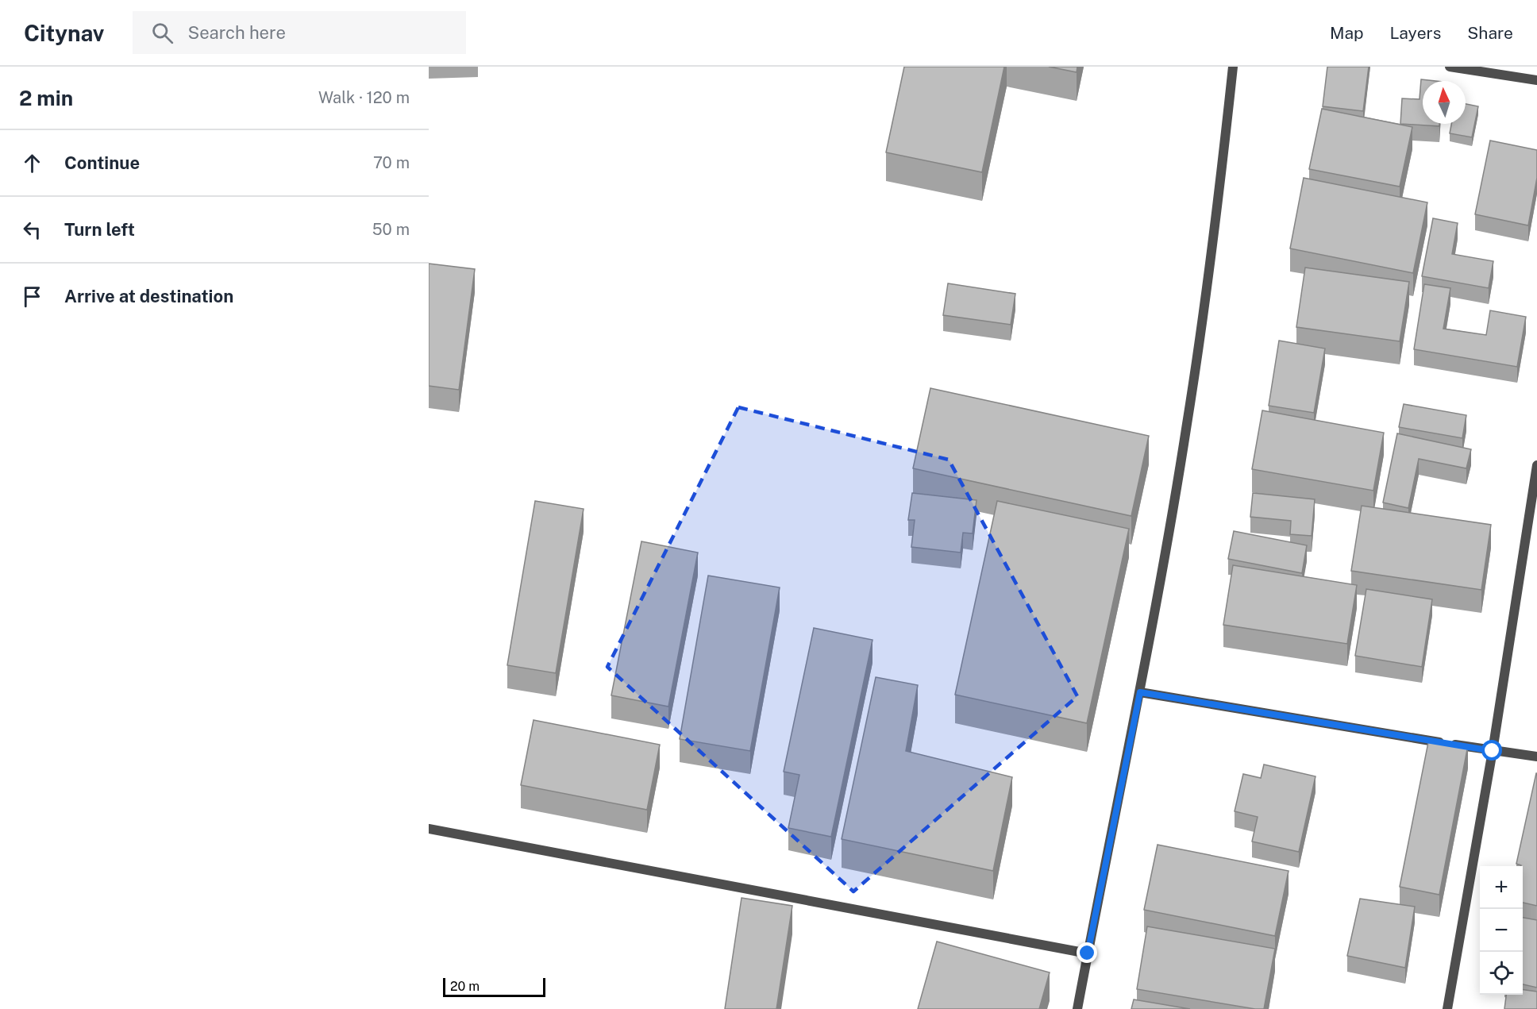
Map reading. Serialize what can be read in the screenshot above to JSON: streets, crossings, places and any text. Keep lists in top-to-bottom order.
{
  "scale_bar": "20 m",
  "north": "top",
  "page": {
    "header": "Citynav",
    "search": "Search here",
    "nav": ["Map", "Layers", "Share"],
    "heading": ["2 min", "Walk · 120 m"],
    "list": [
      ["Continue", "70 m"],
      ["Turn left", "50 m"],
      "Arrive at destination"
    ],
    "map_buttons": ["+", "−"],
    "scale": "20 m"
  }
}
